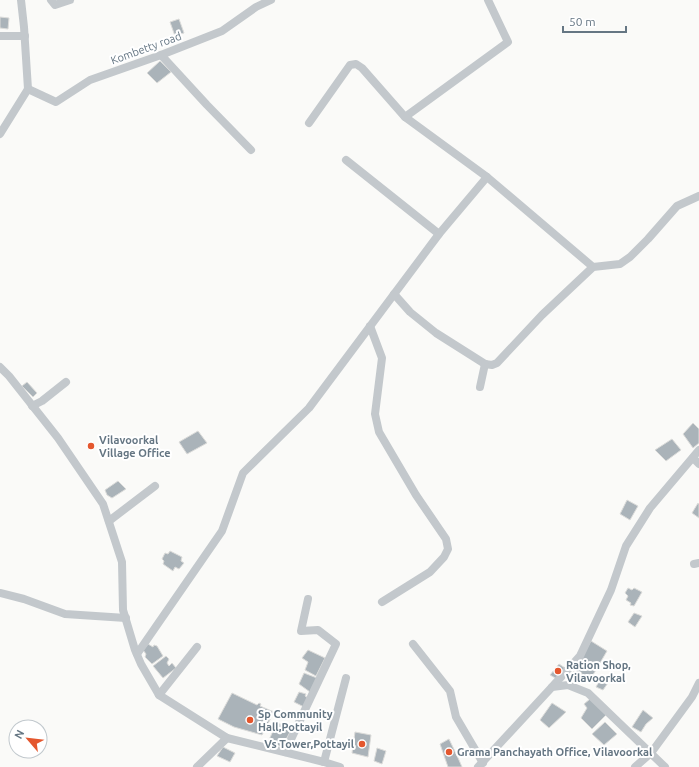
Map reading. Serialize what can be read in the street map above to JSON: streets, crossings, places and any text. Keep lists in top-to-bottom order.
{
  "streets": {
    "street": ["Kombetty road"]
  },
  "places": [
    "Vilavoorkal Village Office",
    "Ration Shop, Vilavoorkal",
    "Sp Community Hall,Pottayil",
    "Vs Tower,Pottayil",
    "Grama Panchayath Office, Vilavoorkal"
  ],
  "scale_bar": "50 m",
  "north": "top left"
}
